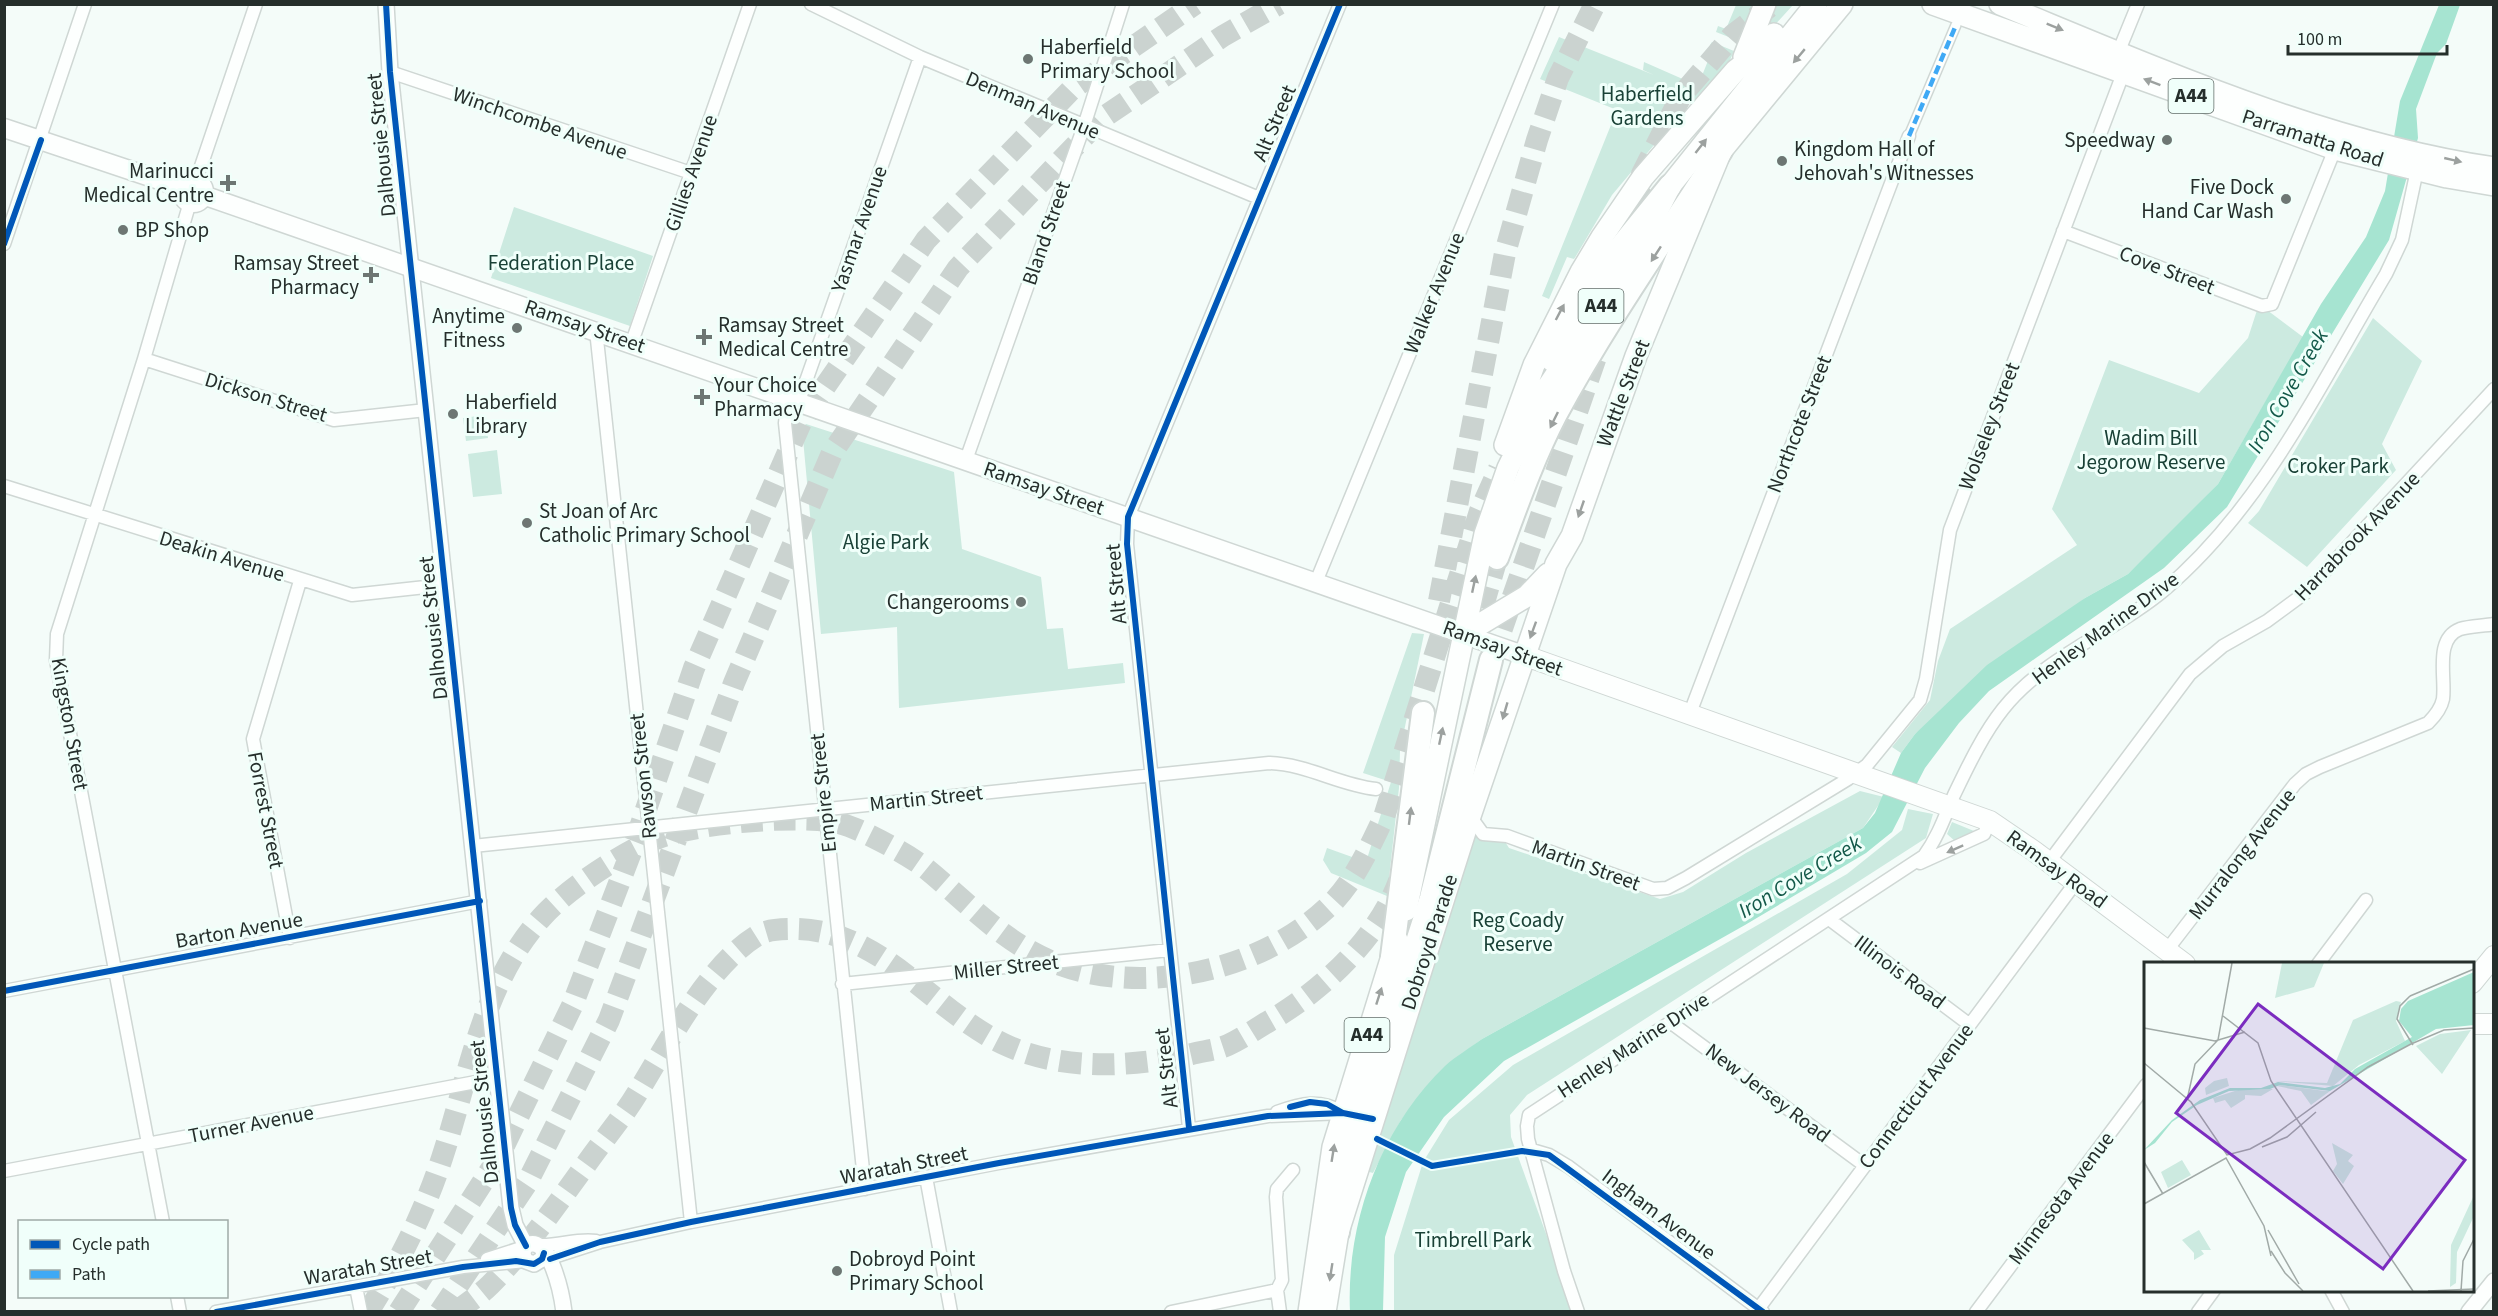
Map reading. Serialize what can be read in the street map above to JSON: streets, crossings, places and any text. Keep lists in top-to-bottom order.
{
  "streets": {
    "highway": [
      "A44",
      "Parramatta Road",
      "Wattle Street",
      "Dobroyd Parade"
    ],
    "main road": ["Ramsay Street", "Ramsay Road"],
    "street": [
      "Denman Avenue",
      "Winchcombe Avenue",
      "Alt Street",
      "Dalhousie Street",
      "Gillies Avenue",
      "Yasmar Avenue",
      "Bland Street",
      "Cove Street",
      "Walker Avenue",
      "Dickson Street",
      "Northcote Street",
      "Wolseley Street",
      "Harrabrook Avenue",
      "Deakin Avenue",
      "Henley Marine Drive",
      "Kingston Street",
      "Rawson Street",
      "Empire Street",
      "Martin Street",
      "Forrest Street",
      "Murralong Avenue",
      "Barton Avenue",
      "Miller Street",
      "Illinois Road",
      "New Jersey Road",
      "Connecticut Avenue",
      "Turner Avenue",
      "Waratah Street",
      "Minnesota Avenue",
      "Ingham Avenue"
    ]
  },
  "crossings": [
    ["A44", "Ramsay Street"],
    ["A44", "Dobroyd Parade"],
    ["Denman Avenue", "Alt Street"],
    ["Denman Avenue", "Yasmar Avenue"],
    ["Denman Avenue", "Bland Street"],
    ["Winchcombe Avenue", "Dalhousie Street"],
    ["Winchcombe Avenue", "Gillies Avenue"],
    ["Alt Street", "Ramsay Street"],
    ["Alt Street", "Martin Street"],
    ["Alt Street", "Miller Street"],
    ["Alt Street", "Waratah Street"],
    ["Parramatta Road", "Cove Street"],
    ["Parramatta Road", "Wolseley Street"],
    ["Parramatta Road", "Henley Marine Drive"],
    ["Dalhousie Street", "Ramsay Street"],
    ["Dalhousie Street", "Dickson Street"],
    ["Dalhousie Street", "Deakin Avenue"],
    ["Dalhousie Street", "Martin Street"],
    ["Dalhousie Street", "Barton Avenue"],
    ["Dalhousie Street", "Turner Avenue"],
    ["Dalhousie Street", "Waratah Street"],
    ["Gillies Avenue", "Ramsay Street"],
    ["Yasmar Avenue", "Ramsay Street"],
    ["Yasmar Avenue", "Empire Street"],
    ["Bland Street", "Ramsay Street"],
    ["Cove Street", "Wolseley Street"],
    ["Walker Avenue", "Ramsay Street"],
    ["Ramsay Street", "Wattle Street"],
    ["Ramsay Street", "Northcote Street"],
    ["Ramsay Street", "Wolseley Street"],
    ["Ramsay Street", "Kingston Street"],
    ["Ramsay Street", "Rawson Street"],
    ["Ramsay Street", "Empire Street"],
    ["Ramsay Street", "Martin Street"],
    ["Ramsay Street", "Ramsay Road"],
    ["Ramsay Street", "Dobroyd Parade"],
    ["Wattle Street", "Martin Street"],
    ["Wattle Street", "Dobroyd Parade"],
    ["Dickson Street", "Kingston Street"],
    ["Wolseley Street", "Martin Street"],
    ["Harrabrook Avenue", "Ramsay Road"],
    ["Deakin Avenue", "Kingston Street"],
    ["Deakin Avenue", "Forrest Street"],
    ["Henley Marine Drive", "Ramsay Road"],
    ["Henley Marine Drive", "Illinois Road"],
    ["Henley Marine Drive", "New Jersey Road"],
    ["Henley Marine Drive", "Ingham Avenue"],
    ["Kingston Street", "Barton Avenue"],
    ["Kingston Street", "Turner Avenue"],
    ["Rawson Street", "Martin Street"],
    ["Rawson Street", "Waratah Street"],
    ["Empire Street", "Martin Street"],
    ["Empire Street", "Miller Street"],
    ["Empire Street", "Waratah Street"],
    ["Martin Street", "Dobroyd Parade"],
    ["Forrest Street", "Barton Avenue"],
    ["Murralong Avenue", "Ramsay Road"],
    ["Ramsay Road", "Connecticut Avenue"],
    ["Dobroyd Parade", "Waratah Street"],
    ["Illinois Road", "Connecticut Avenue"],
    ["New Jersey Road", "Connecticut Avenue"],
    ["Connecticut Avenue", "Ingham Avenue"]
  ],
  "water": ["Iron Cove Creek"],
  "parks": [
    "Haberfield Gardens",
    "Federation Place",
    "Wadim Bill Jegorow Reserve",
    "Croker Park",
    "Algie Park",
    "Reg Coady Reserve",
    "Timbrell Park"
  ],
  "places": {
    "other": [
      "Haberfield Primary School",
      "Speedway",
      "Kingdom Hall of Jehovah's Witnesses",
      "Five Dock Hand Car Wash",
      "BP Shop",
      "Anytime Fitness",
      "Haberfield Library",
      "St Joan of Arc Catholic Primary School",
      "Changerooms",
      "Dobroyd Point Primary School"
    ],
    "health": [
      "Marinucci Medical Centre",
      "Ramsay Street Pharmacy",
      "Ramsay Street Medical Centre",
      "Your Choice Pharmacy"
    ]
  },
  "legend": ["Cycle path", "Path"],
  "scale_bar": "100 m"
}
